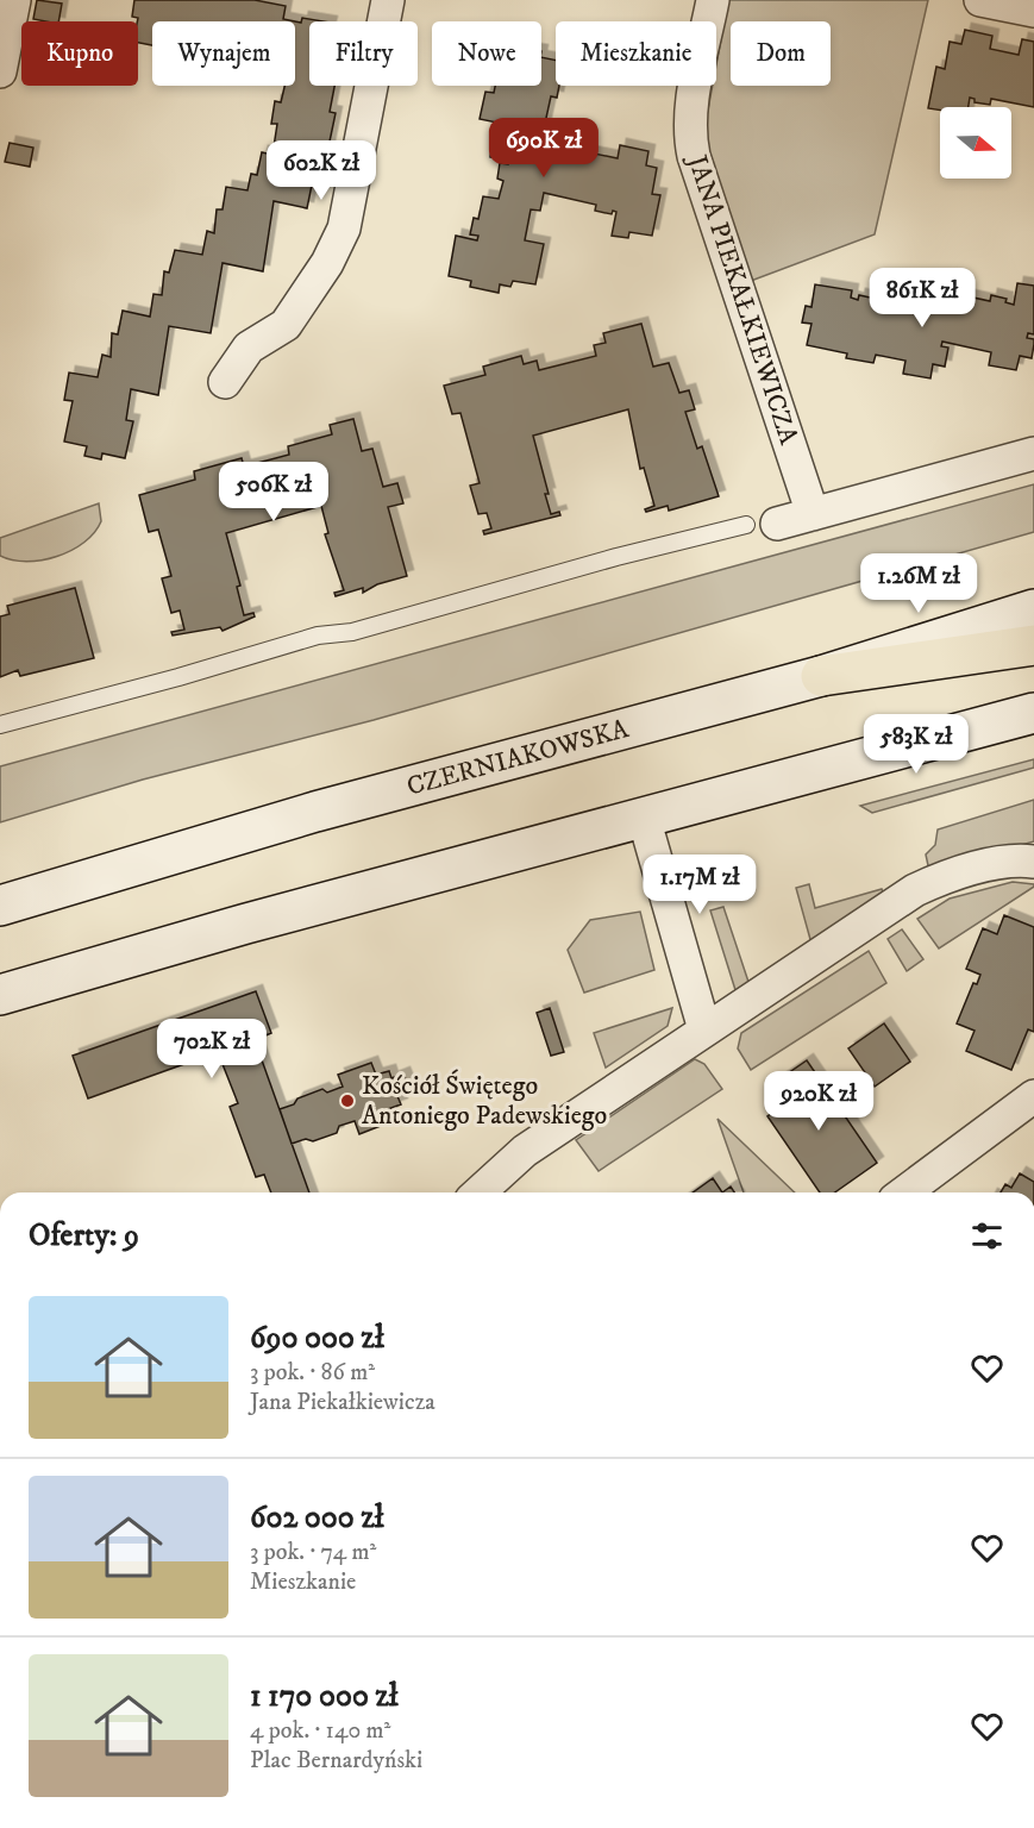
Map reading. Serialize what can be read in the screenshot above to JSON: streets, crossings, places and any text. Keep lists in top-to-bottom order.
{
  "streets": {
    "main road": ["CZERNIAKOWSKA"],
    "street": ["JANA PIEKAŁKIEWICZA"]
  },
  "places": ["Kościół Świętego Antoniego Padewskiego"],
  "north": "right",
  "page": {
    "chip": [
      "Kupno",
      "Wynajem",
      "Filtry",
      "Nowe",
      "Mieszkanie",
      "Dom"
    ],
    "price": [
      "690K zł",
      "602K zł",
      "861K zł",
      "506K zł",
      "1.26M zł",
      "583K zł",
      "1.17M zł",
      "702K zł",
      "920K zł"
    ],
    "heading": "Oferty: 9",
    "list": [
      {
        "name": "690 000 zł",
        "note": "3 pok. · 86 m² · Jana Piekałkiewicza"
      },
      {
        "name": "602 000 zł",
        "note": "3 pok. · 74 m² · Mieszkanie"
      },
      {
        "name": "1 170 000 zł",
        "note": "4 pok. · 140 m² · Plac Bernardyński"
      }
    ]
  }
}
